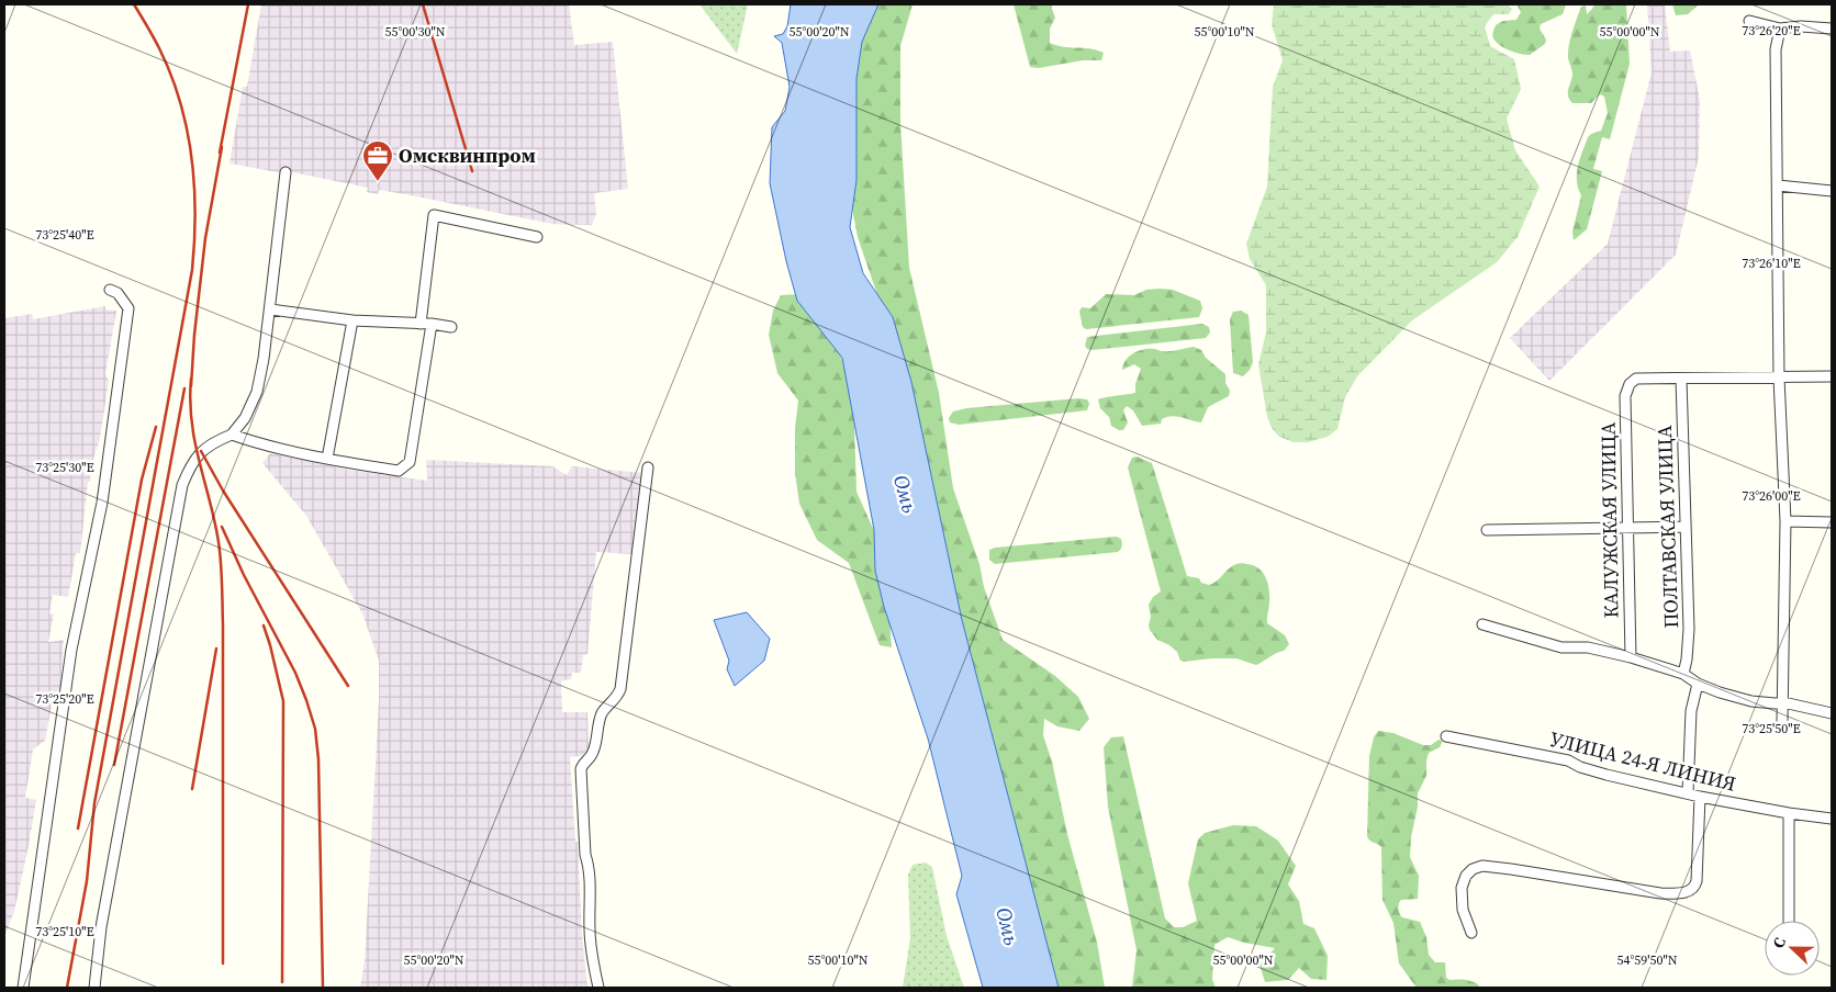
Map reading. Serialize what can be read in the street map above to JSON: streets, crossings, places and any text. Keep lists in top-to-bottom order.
{
  "streets": {
    "street": ["КАЛУЖСКАЯ УЛИЦА", "ПОЛТАВСКАЯ УЛИЦА", "УЛИЦА 24-Я ЛИНИЯ"]
  },
  "crossings": [
    ["КАЛУЖСКАЯ УЛИЦА", "ПОЛТАВСКАЯ УЛИЦА"]
  ],
  "water": ["Омь"],
  "places": {
    "office": ["Омсквинпром"]
  },
  "north": "left",
  "coordinates": [
    "73°26'20\"E",
    "55°00'30\"N",
    "55°00'20\"N",
    "55°00'10\"N",
    "55°00'00\"N",
    "73°25'40\"E",
    "73°26'10\"E",
    "73°25'30\"E",
    "73°26'00\"E",
    "73°25'20\"E",
    "73°25'50\"E",
    "73°25'10\"E",
    "54°59'50\"N"
  ]
}
